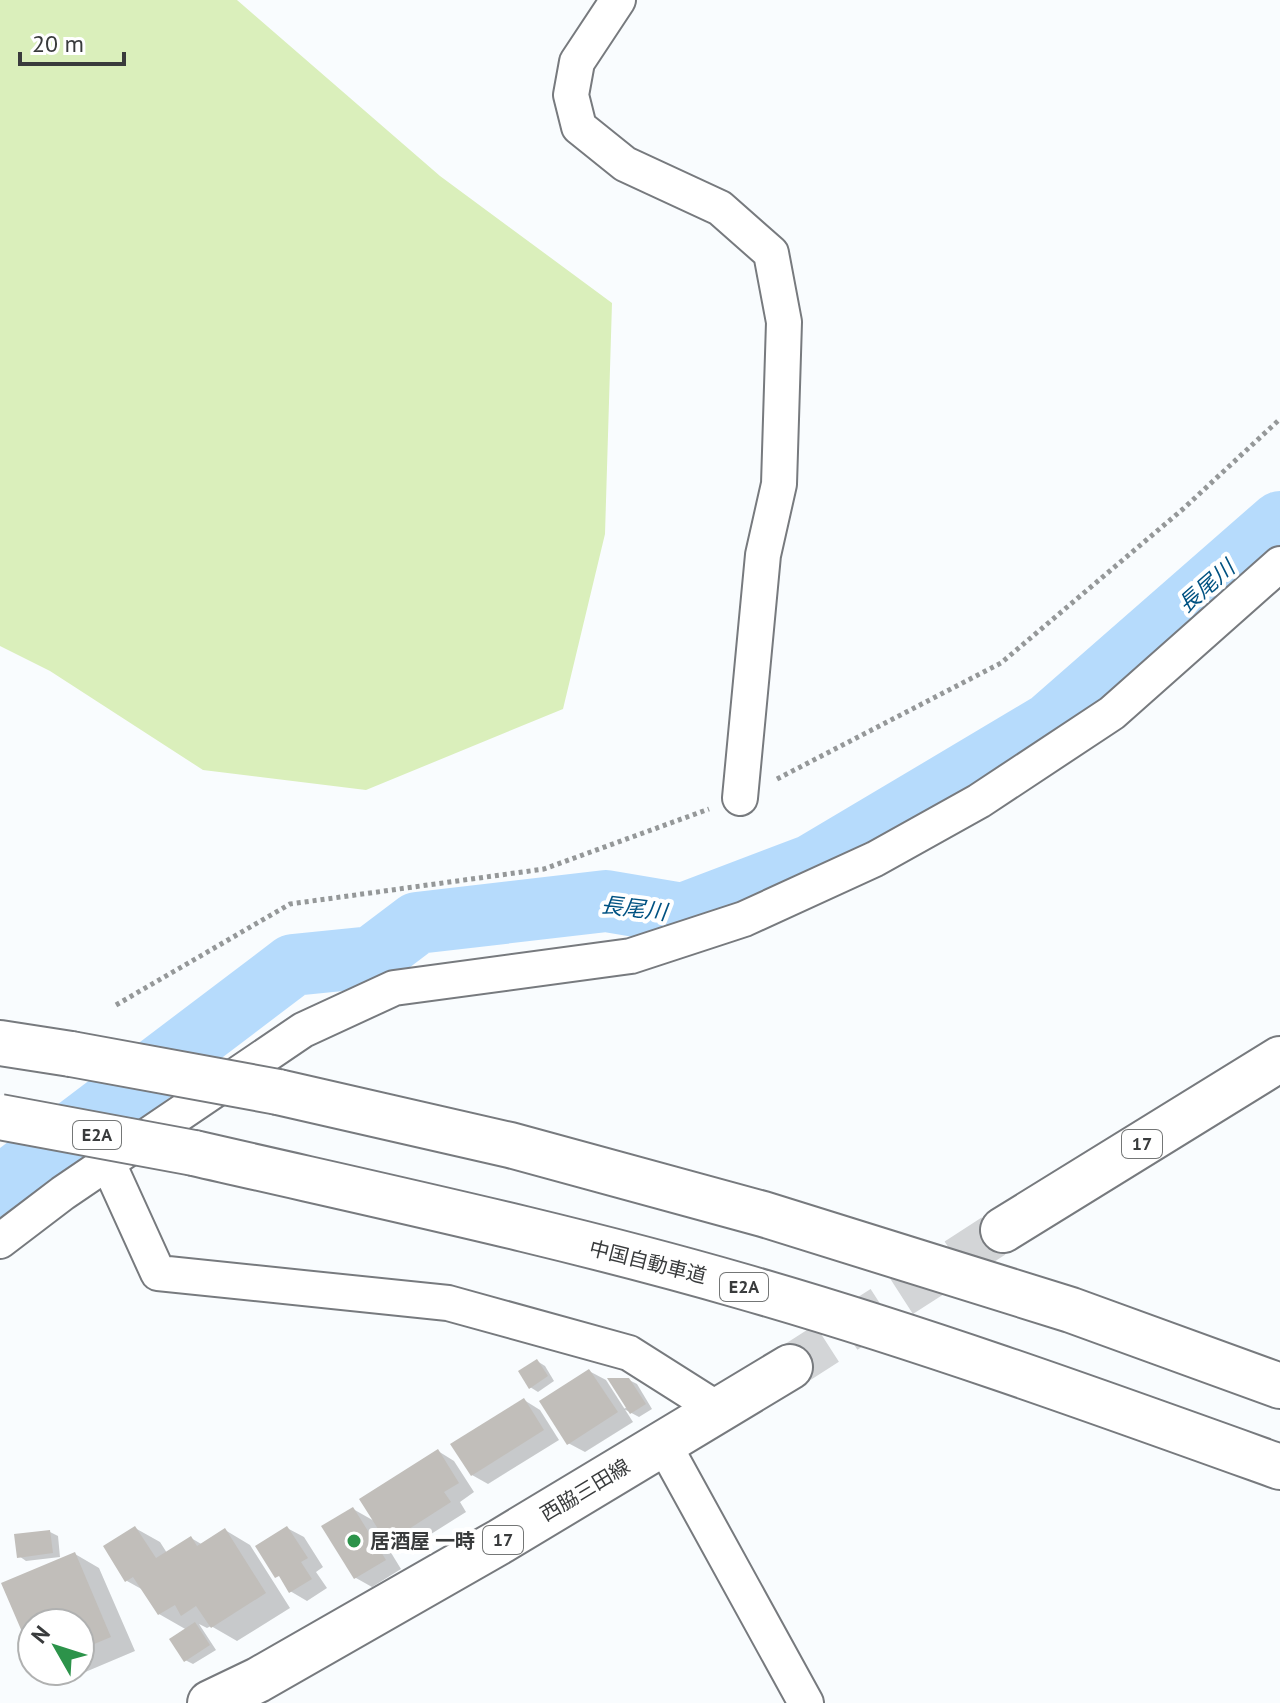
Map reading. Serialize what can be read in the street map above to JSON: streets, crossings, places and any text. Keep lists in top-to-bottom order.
{
  "streets": {
    "main road": [
      "E2A",
      "17",
      "中国自動車道",
      "西脇三田線"
    ]
  },
  "water": ["長尾川"],
  "places": ["居酒屋 一時"],
  "scale_bar": "20 m",
  "north": "top left"
}
